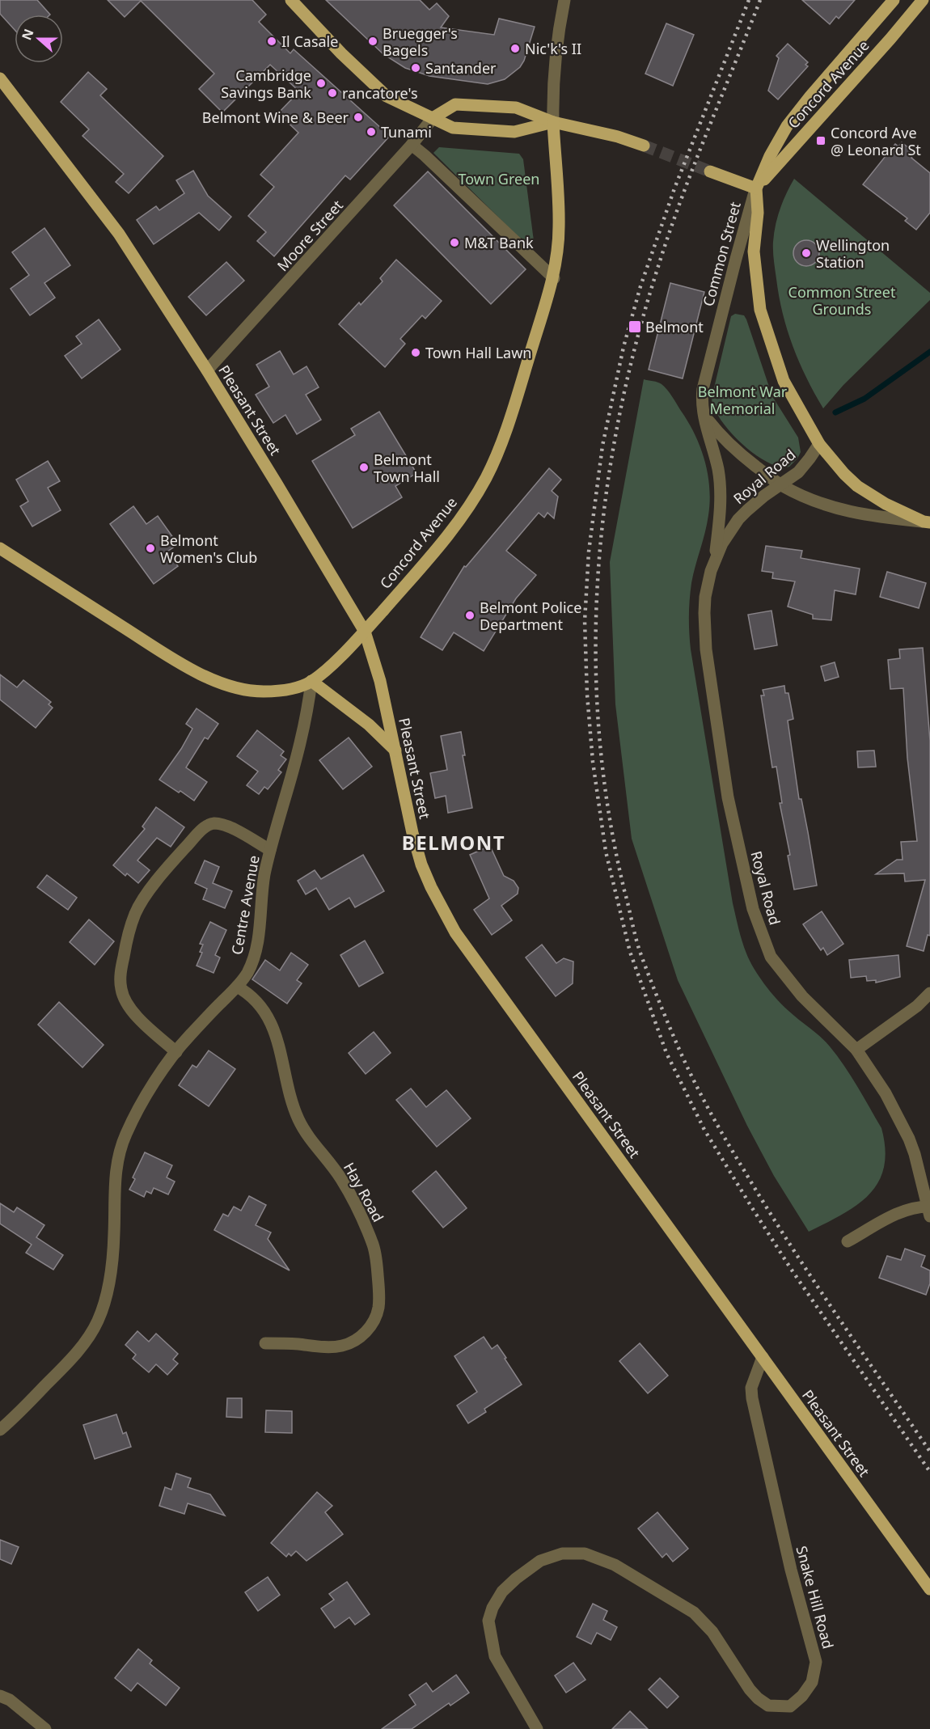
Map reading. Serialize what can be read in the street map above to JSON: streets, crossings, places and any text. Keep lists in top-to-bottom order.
{
  "streets": {
    "main road": ["Concord Avenue", "Common Street", "Pleasant Street"],
    "street": [
      "Moore Street",
      "Royal Road",
      "Centre Avenue",
      "Hay Road",
      "Snake Hill Road"
    ]
  },
  "crossings": [
    ["Concord Avenue", "Common Street"],
    ["Concord Avenue", "Pleasant Street"],
    ["Concord Avenue", "Centre Avenue"],
    ["Moore Street", "Pleasant Street"],
    ["Common Street", "Royal Road"],
    ["Pleasant Street", "Snake Hill Road"],
    ["Centre Avenue", "Hay Road"]
  ],
  "districts": ["BELMONT"],
  "parks": ["Town Green", "Common Street Grounds", "Belmont War Memorial"],
  "places": {
    "other": [
      "Il Casale",
      "Bruegger's Bagels",
      "Nic'k's II",
      "Santander",
      "Cambridge Savings Bank",
      "rancatore's",
      "Belmont Wine & Beer",
      "Tunami",
      "M&T Bank",
      "Wellington Station",
      "Town Hall Lawn",
      "Belmont Town Hall",
      "Belmont Women's Club",
      "Belmont Police Department"
    ],
    "transit": ["Concord Ave @ Leonard St", "Belmont"]
  },
  "north": "left"
}
